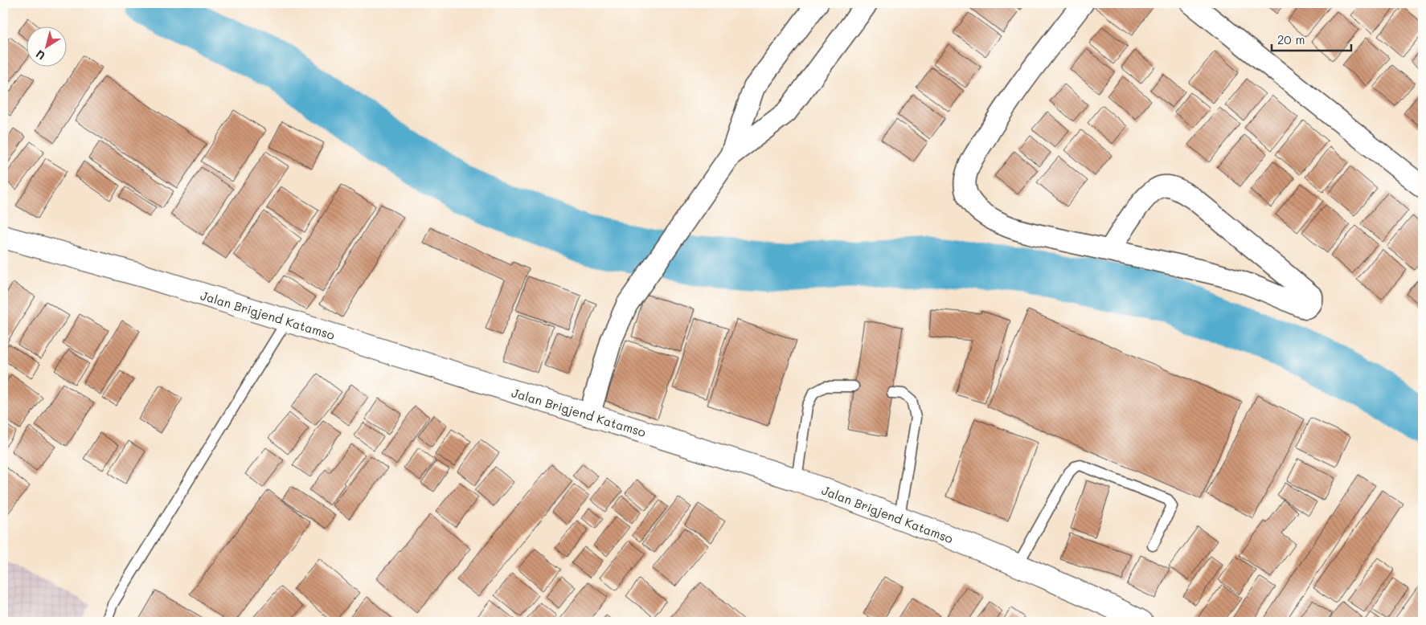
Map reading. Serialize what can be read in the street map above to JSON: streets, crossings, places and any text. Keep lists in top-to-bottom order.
{
  "streets": {
    "street": ["Jalan Brigjend Katamso"]
  },
  "scale_bar": "20 m",
  "north": "bottom left"
}
